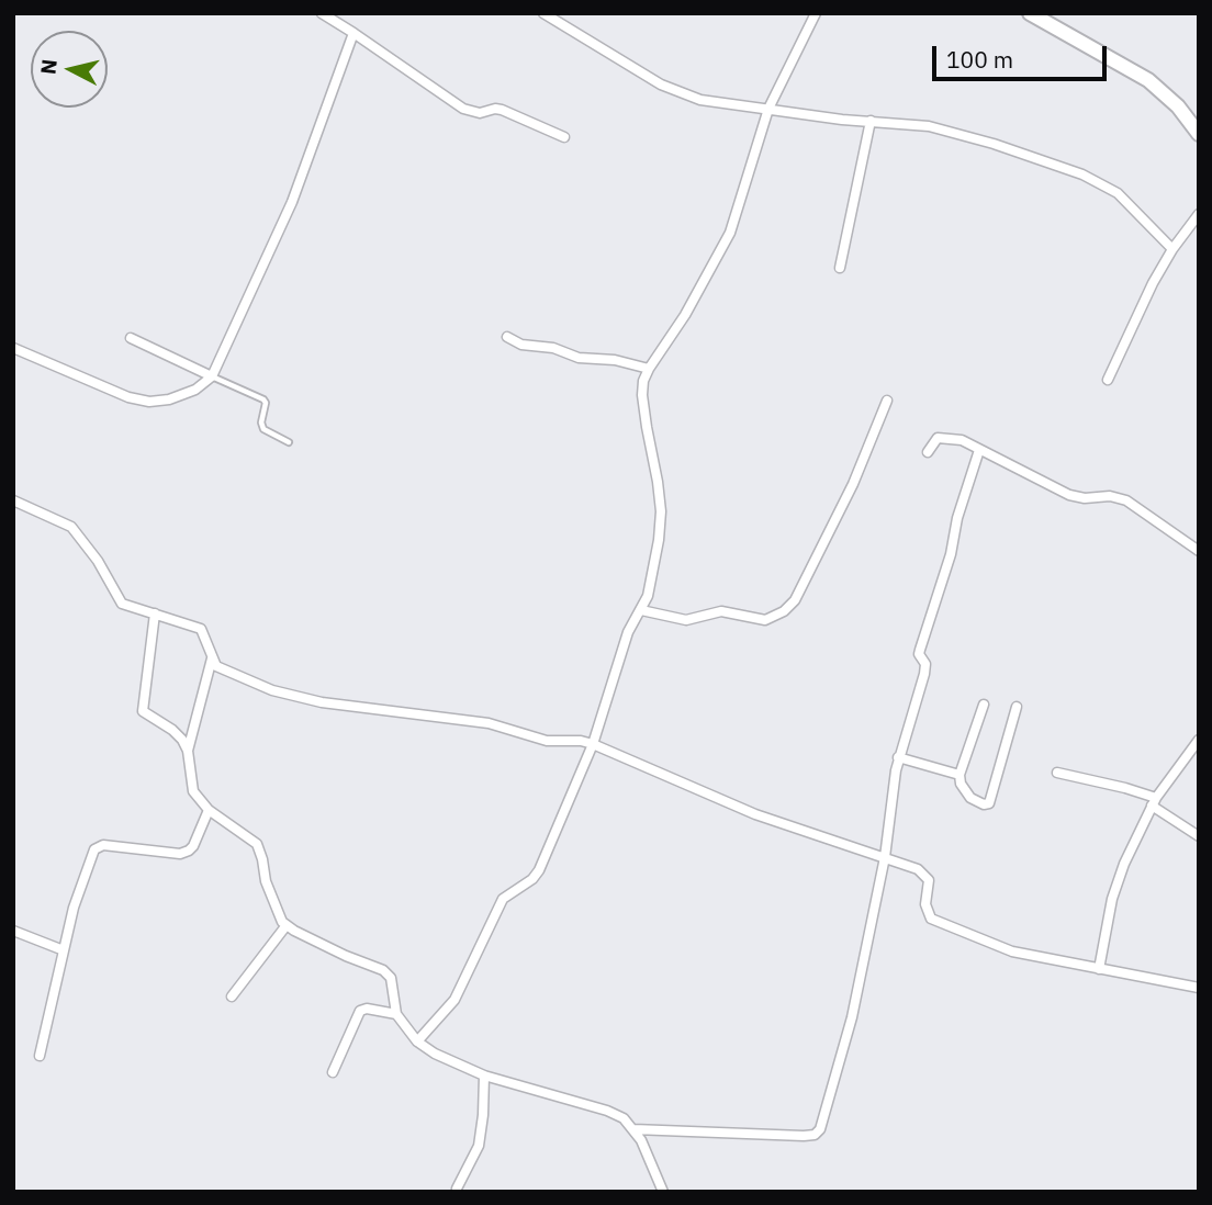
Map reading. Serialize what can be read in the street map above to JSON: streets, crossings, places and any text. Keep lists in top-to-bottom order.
{
  "scale_bar": "100 m",
  "north": "left"
}
